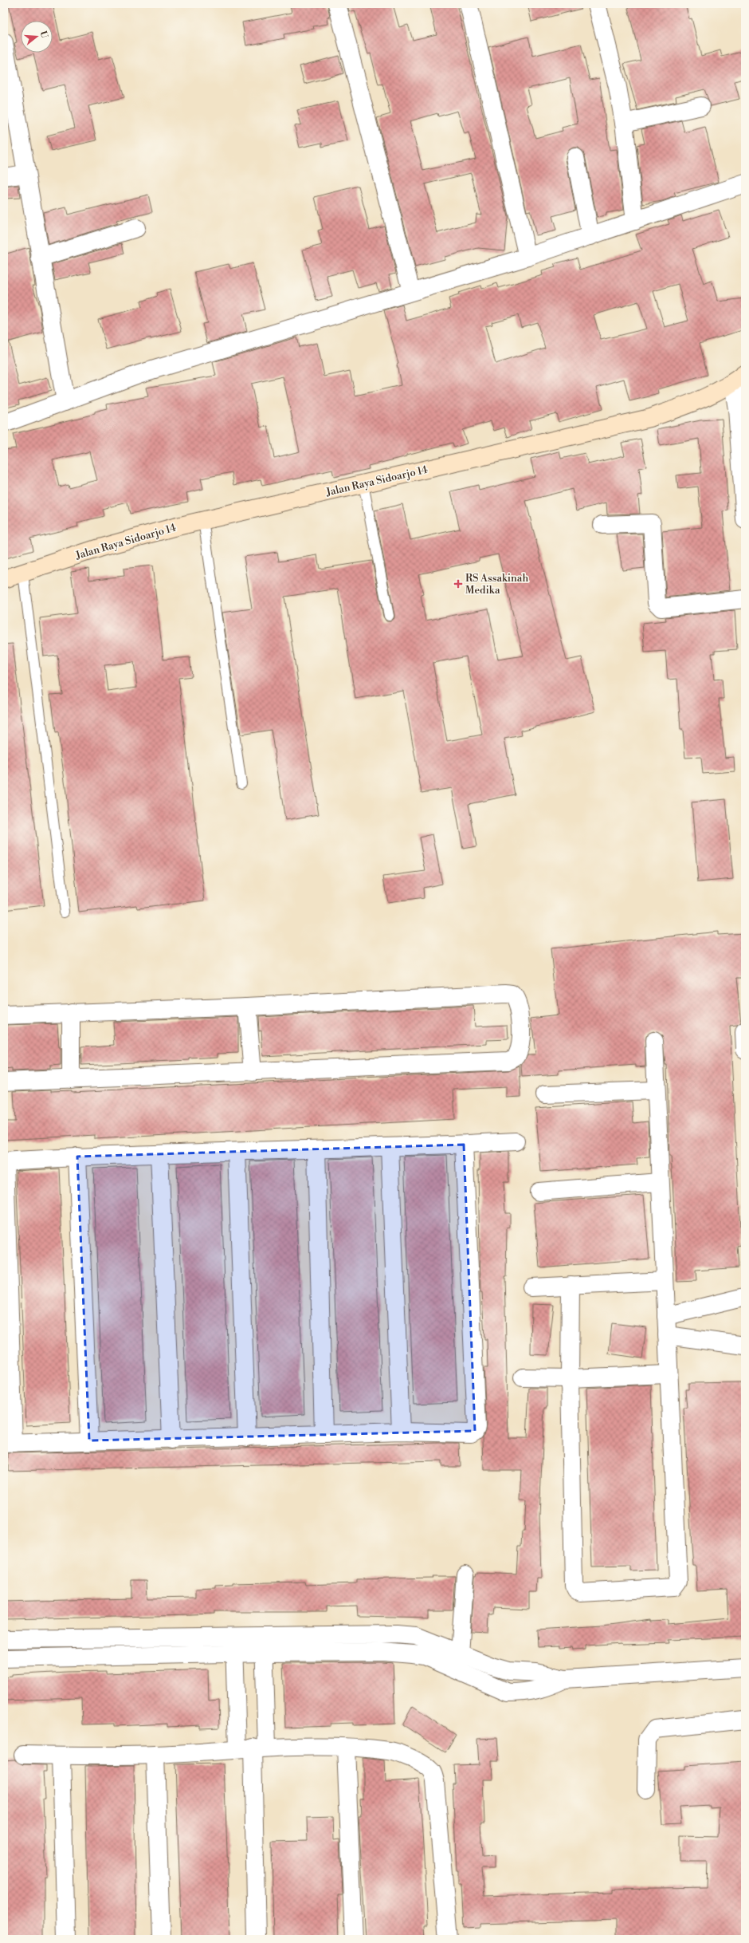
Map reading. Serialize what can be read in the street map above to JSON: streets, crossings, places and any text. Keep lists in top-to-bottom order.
{
  "streets": {
    "main road": ["Jalan Raya Sidoarjo 14"]
  },
  "places": {
    "health": ["RS Assakinah Medika"]
  },
  "north": "right"
}
